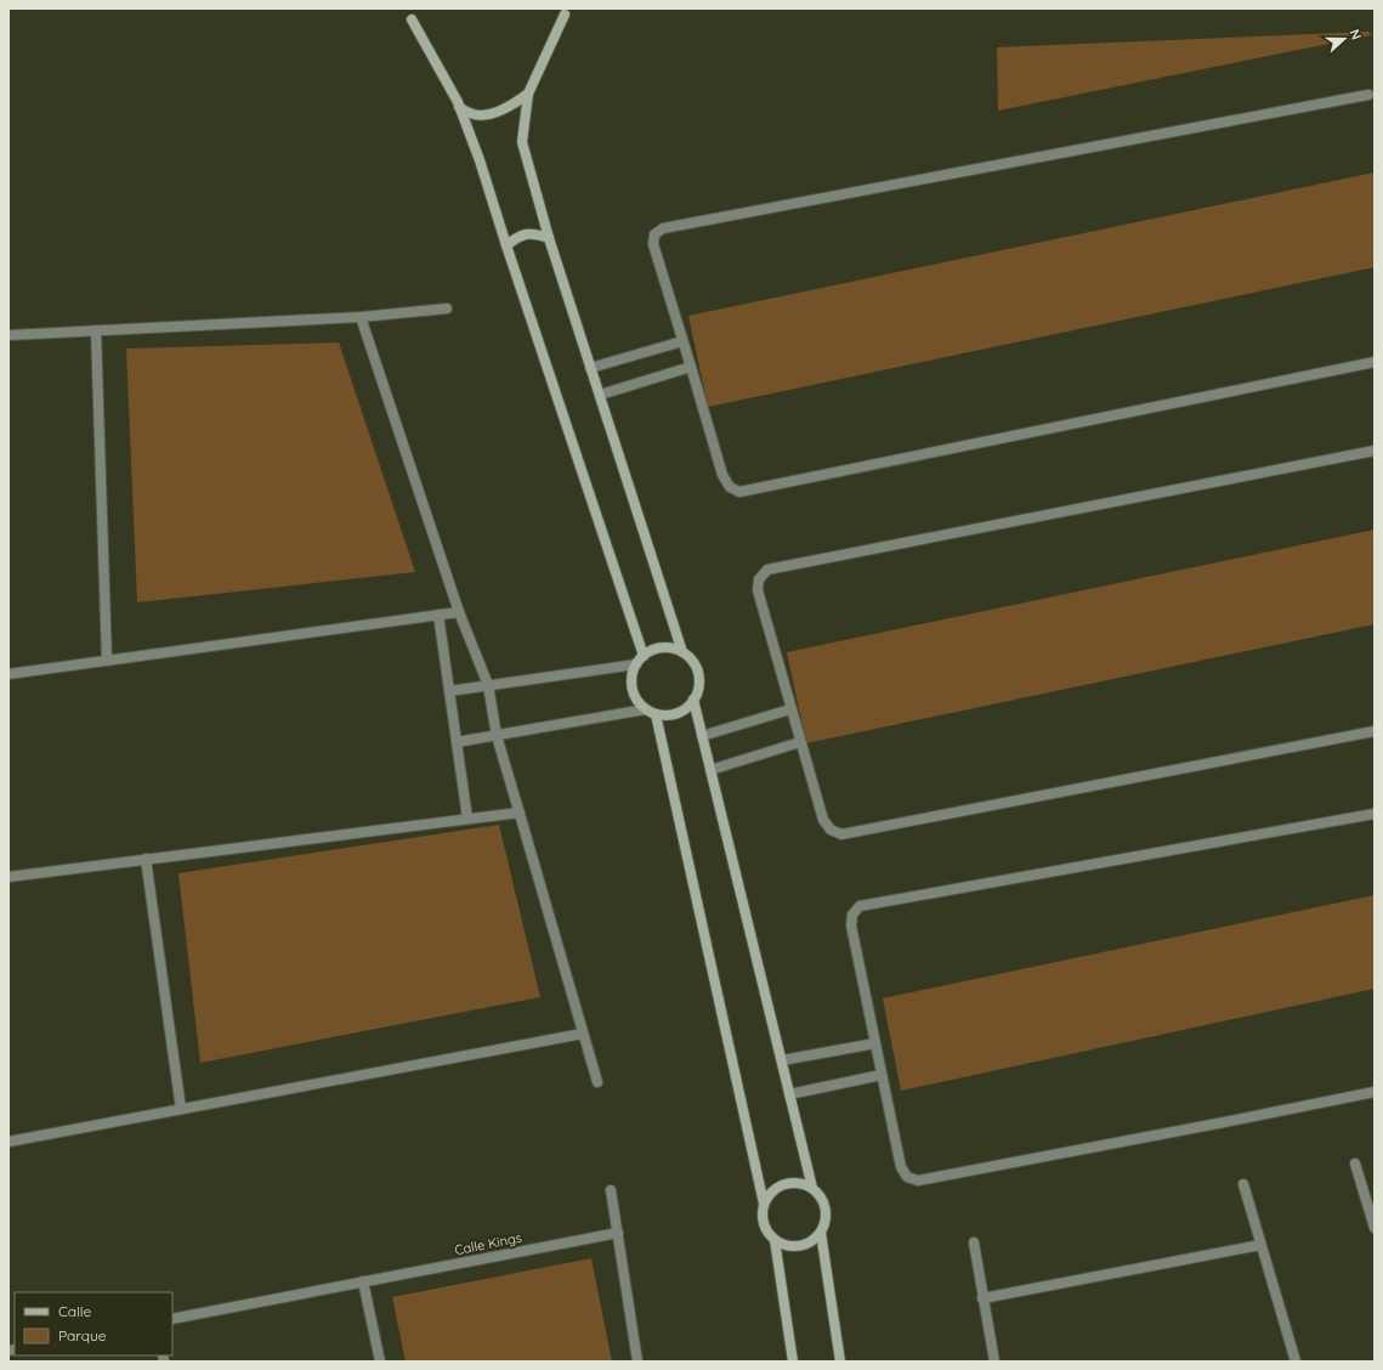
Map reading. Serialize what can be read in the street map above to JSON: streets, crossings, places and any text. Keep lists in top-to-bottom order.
{
  "streets": {
    "street": ["Calle Kings"]
  },
  "legend": ["Calle", "Parque"],
  "north": "right"
}
